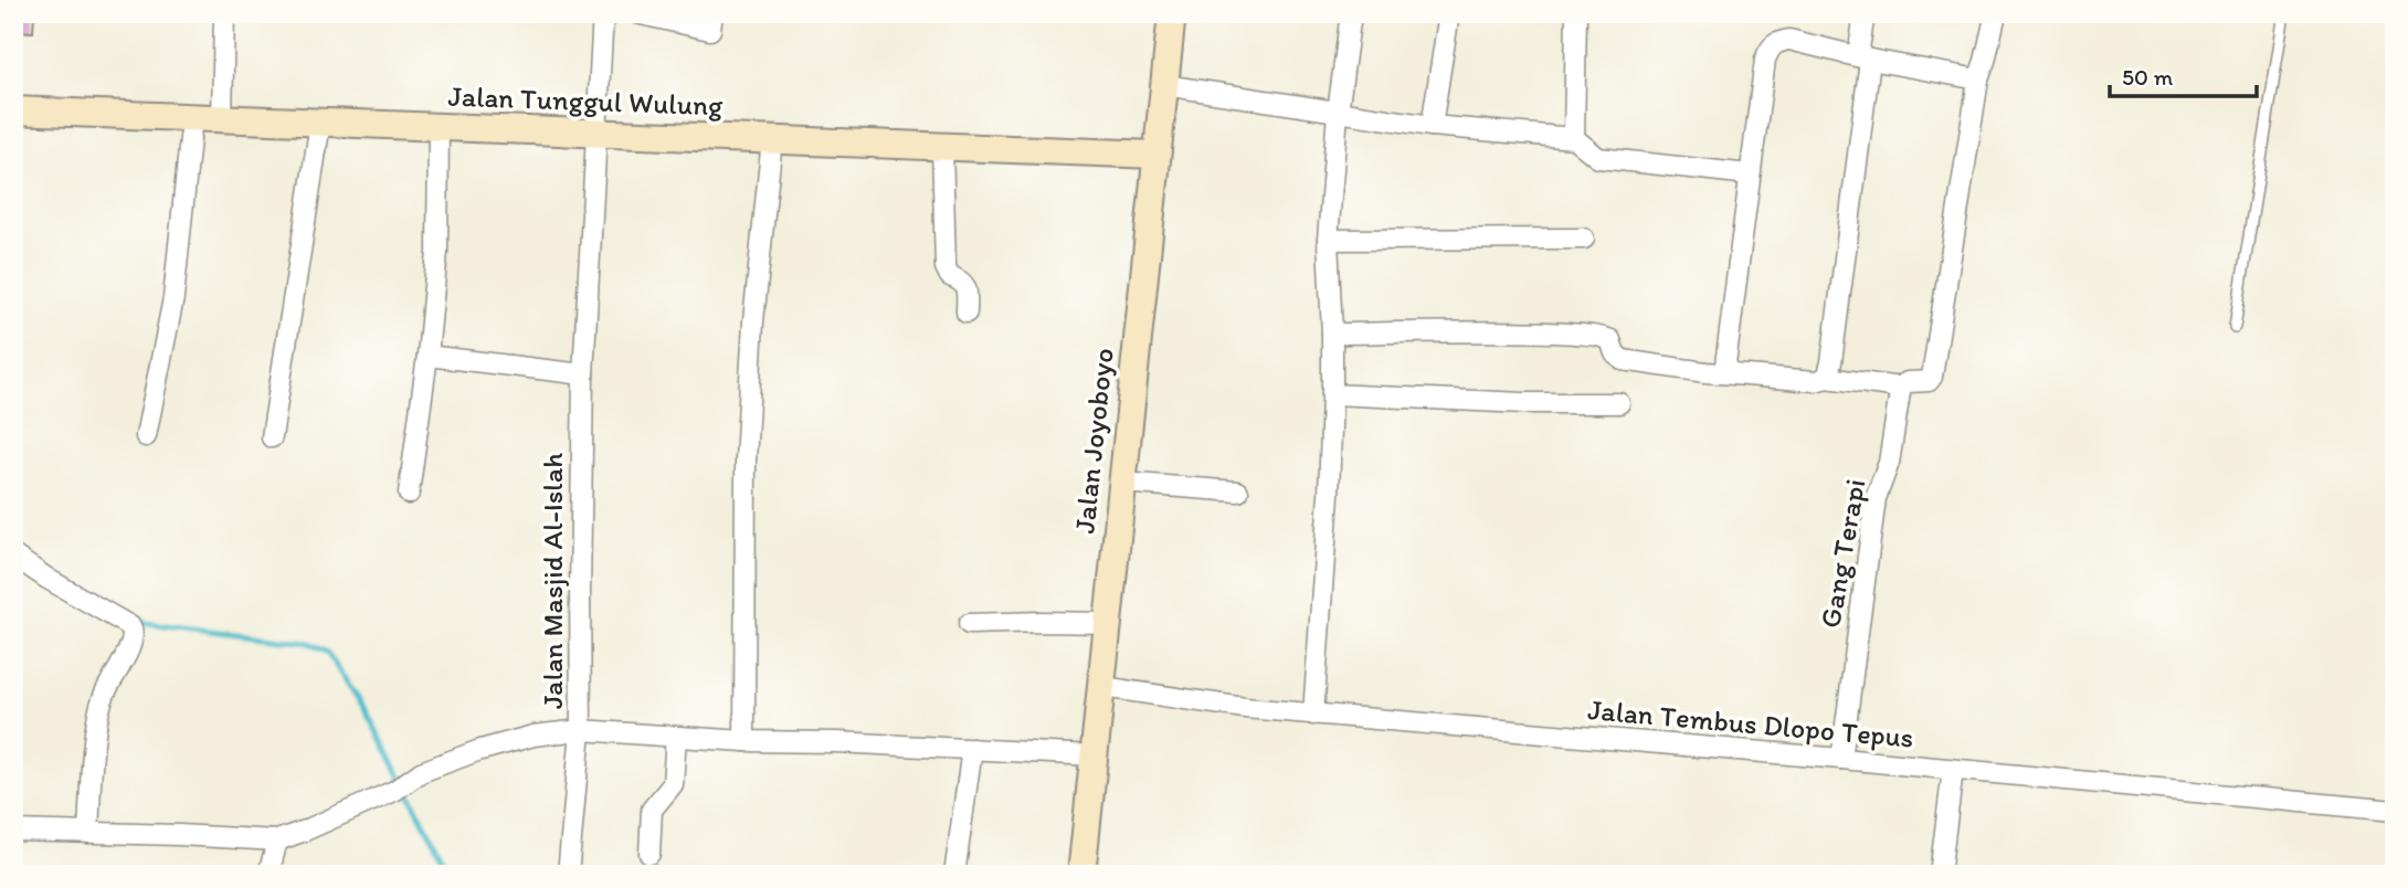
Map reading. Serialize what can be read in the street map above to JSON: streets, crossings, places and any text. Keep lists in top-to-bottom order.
{
  "streets": {
    "main road": ["Jalan Tunggul Wulung", "Jalan Joyoboyo"],
    "street": ["Gang Terapi", "Jalan Masjid Al-Islah", "Jalan Tembus Dlopo Tepus"]
  },
  "crossings": [
    ["Jalan Tunggul Wulung", "Jalan Joyoboyo"],
    ["Jalan Tunggul Wulung", "Jalan Masjid Al-Islah"],
    ["Jalan Joyoboyo", "Jalan Masjid Al-Islah"],
    ["Jalan Joyoboyo", "Jalan Tembus Dlopo Tepus"],
    ["Gang Terapi", "Jalan Tembus Dlopo Tepus"]
  ],
  "scale_bar": "50 m"
}
